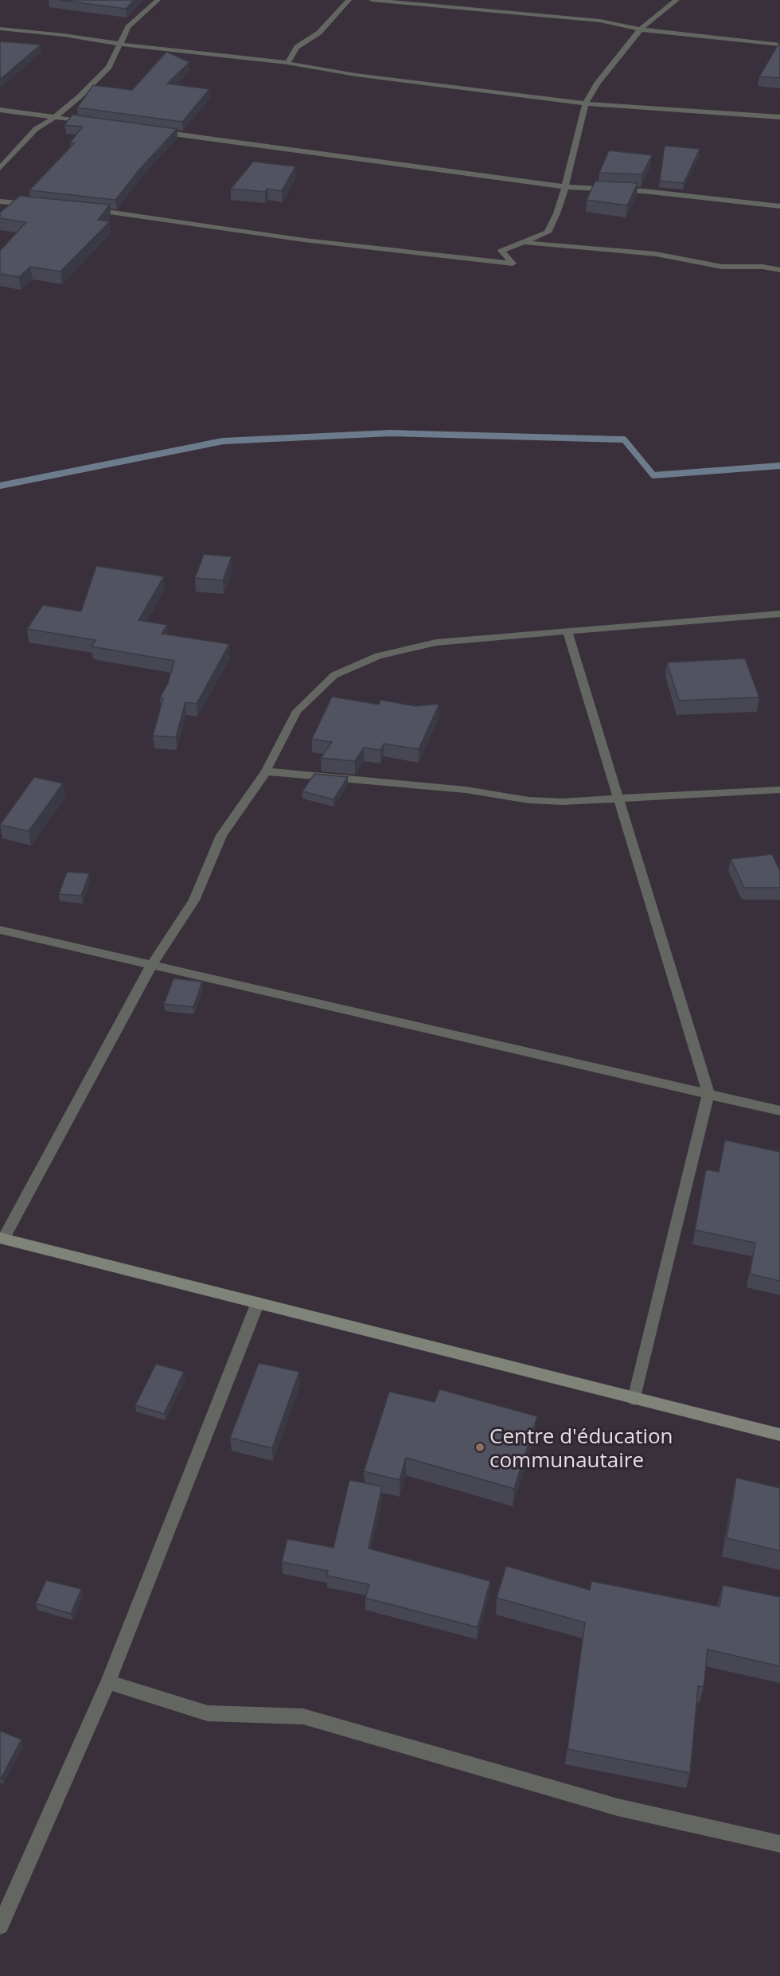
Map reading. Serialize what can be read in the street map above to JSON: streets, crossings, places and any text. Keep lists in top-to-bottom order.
{
  "places": ["Centre d'éducation communautaire"]
}
